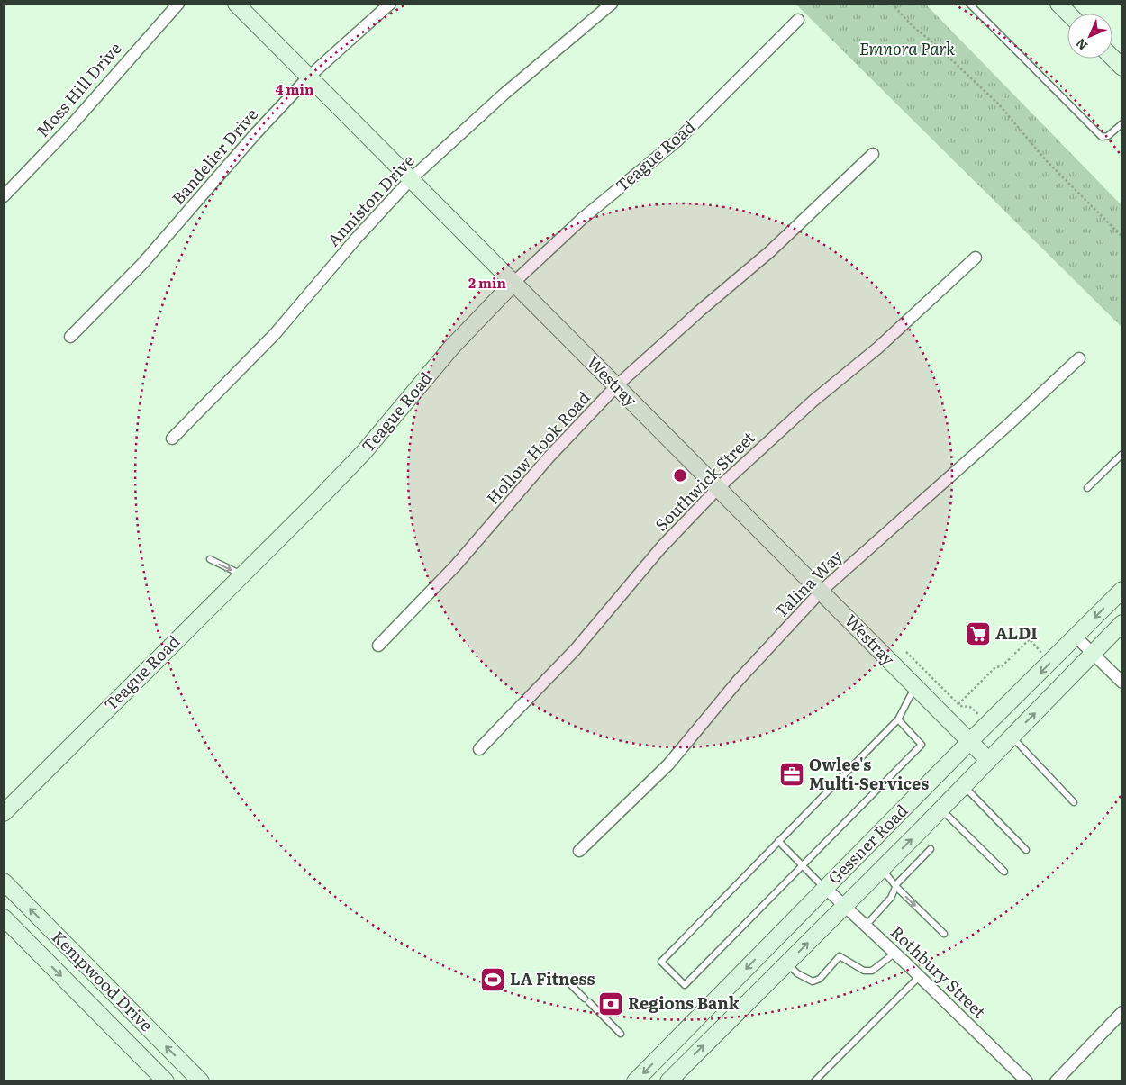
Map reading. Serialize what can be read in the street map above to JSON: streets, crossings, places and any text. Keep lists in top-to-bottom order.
{
  "streets": {
    "main road": [
      "Teague Road",
      "Westray",
      "Gessner Road",
      "Kempwood Drive"
    ],
    "street": [
      "Moss Hill Drive",
      "Bandelier Drive",
      "Anniston Drive",
      "Hollow Hook Road",
      "Southwick Street",
      "Talina Way",
      "Rothbury Street"
    ]
  },
  "crossings": [
    ["Bandelier Drive", "Westray"],
    ["Teague Road", "Westray"],
    ["Anniston Drive", "Westray"],
    ["Westray", "Hollow Hook Road"],
    ["Westray", "Southwick Street"],
    ["Westray", "Talina Way"],
    ["Westray", "Gessner Road"],
    ["Gessner Road", "Rothbury Street"]
  ],
  "parks": ["Emnora Park"],
  "places": {
    "supermarket": ["ALDI"],
    "office": ["Owlee's Multi-Services"],
    "sports": ["LA Fitness"],
    "bank": ["Regions Bank"]
  },
  "north": "bottom left",
  "rings": ["4 min", "2 min"]
}
